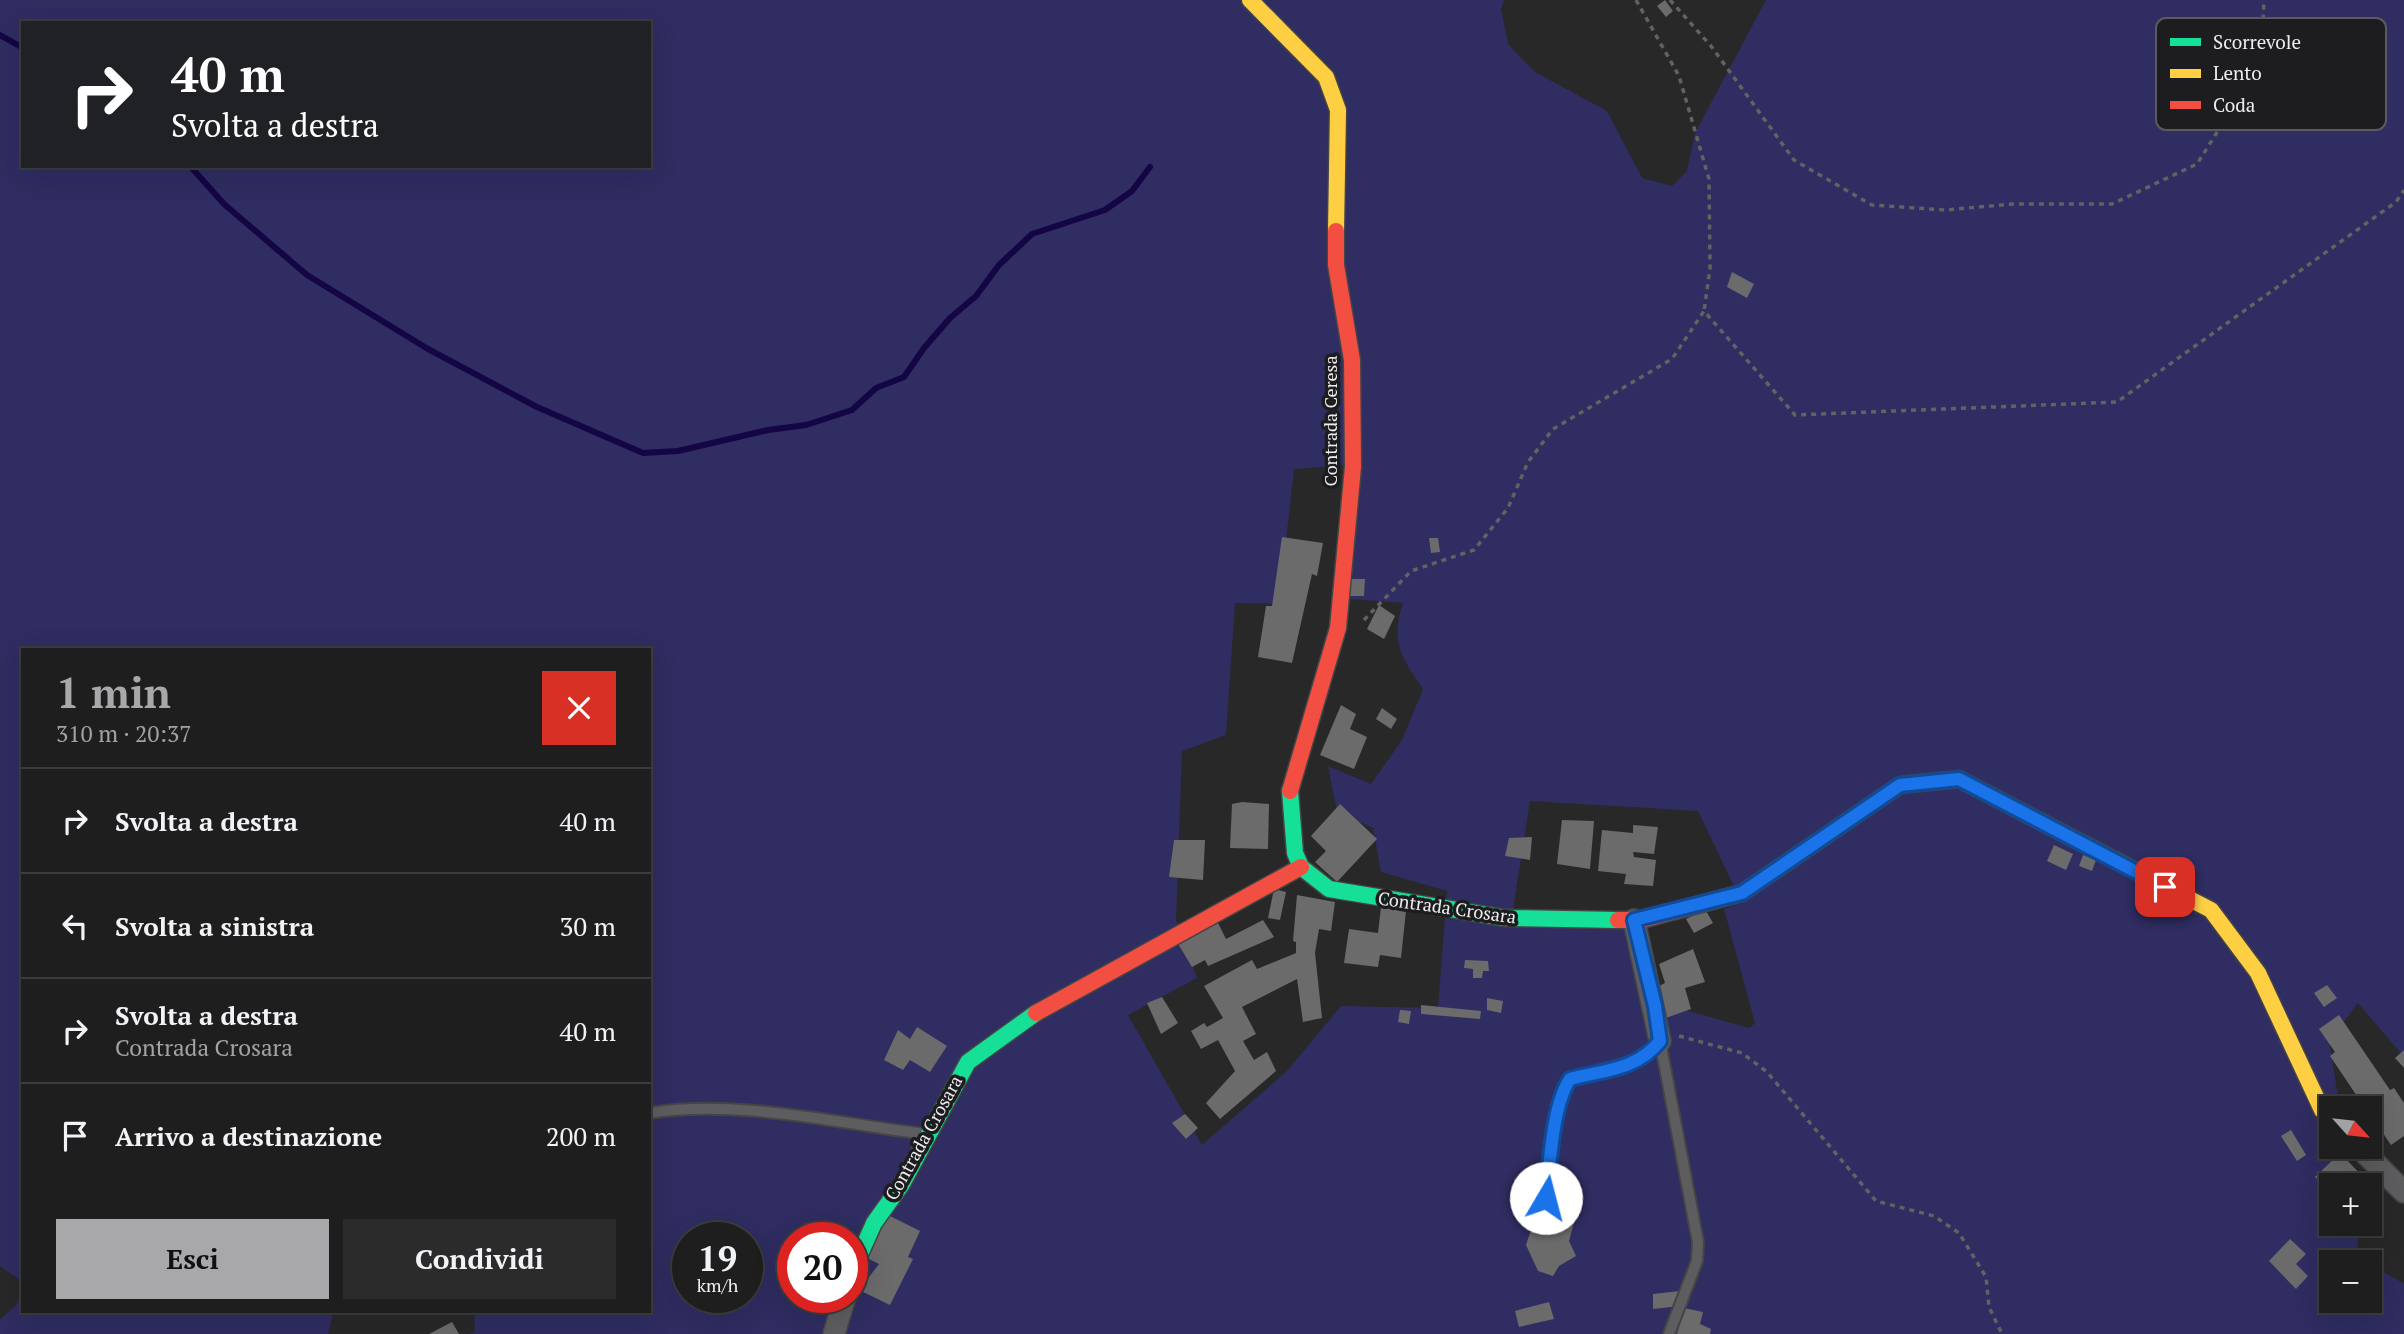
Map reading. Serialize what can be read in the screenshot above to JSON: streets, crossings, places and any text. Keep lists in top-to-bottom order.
{
  "streets": {
    "street": ["Contrada Ceresa", "Contrada Crosara"]
  },
  "crossings": [
    ["Contrada Ceresa", "Contrada Crosara"]
  ],
  "legend": ["Scorrevole", "Lento", "Coda"],
  "north": "bottom right",
  "page": {
    "turn": ["40 m", "Svolta a destra"],
    "heading": ["1 min", "310 m · 20:37"],
    "list": [
      {
        "name": "Svolta a destra",
        "value": "40 m"
      },
      {
        "name": "Svolta a sinistra",
        "value": "30 m"
      },
      {
        "name": "Svolta a destra",
        "note": "Contrada Crosara",
        "value": "40 m"
      },
      {
        "name": "Arrivo a destinazione",
        "value": "200 m"
      }
    ],
    "map_buttons": ["+", "−"],
    "buttons": ["Esci", "Condividi"],
    "speed": "19 km/h",
    "limit": "20"
  }
}
